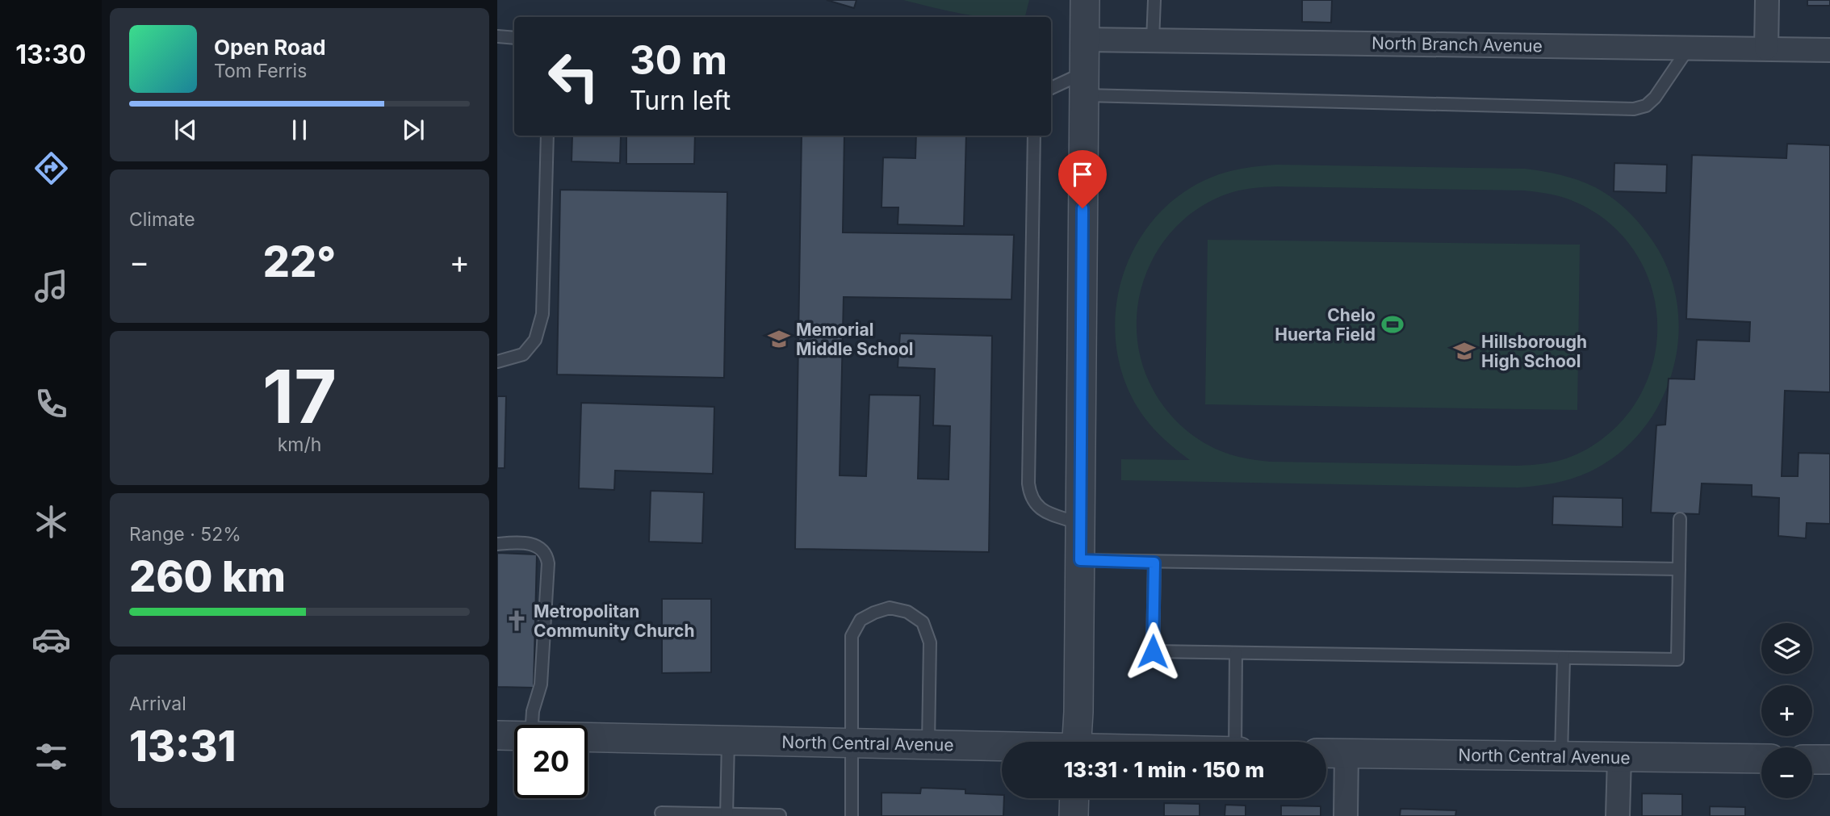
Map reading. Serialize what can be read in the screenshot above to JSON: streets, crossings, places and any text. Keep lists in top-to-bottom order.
{
  "streets": {
    "street": ["North Branch Avenue", "North Central Avenue"]
  },
  "places": {
    "sports": ["Chelo Huerta Field"],
    "school or university": ["Memorial Middle School", "Hillsborough High School"],
    "church": ["Metropolitan Community Church"]
  },
  "page": {
    "tabs": "13:30",
    "turn": ["30 m", "Turn left"],
    "song": ["Open Road", "Tom Ferris"],
    "tile": [
      "Climate",
      ["17", "km/h"],
      ["Range · 52%", "260 km"],
      ["Arrival", "13:31"]
    ],
    "heat": ["−", "22°", "+"],
    "map_buttons": ["+", "−"],
    "limit": "20",
    "trip": "13:31 · 1 min · 150 m"
  }
}
